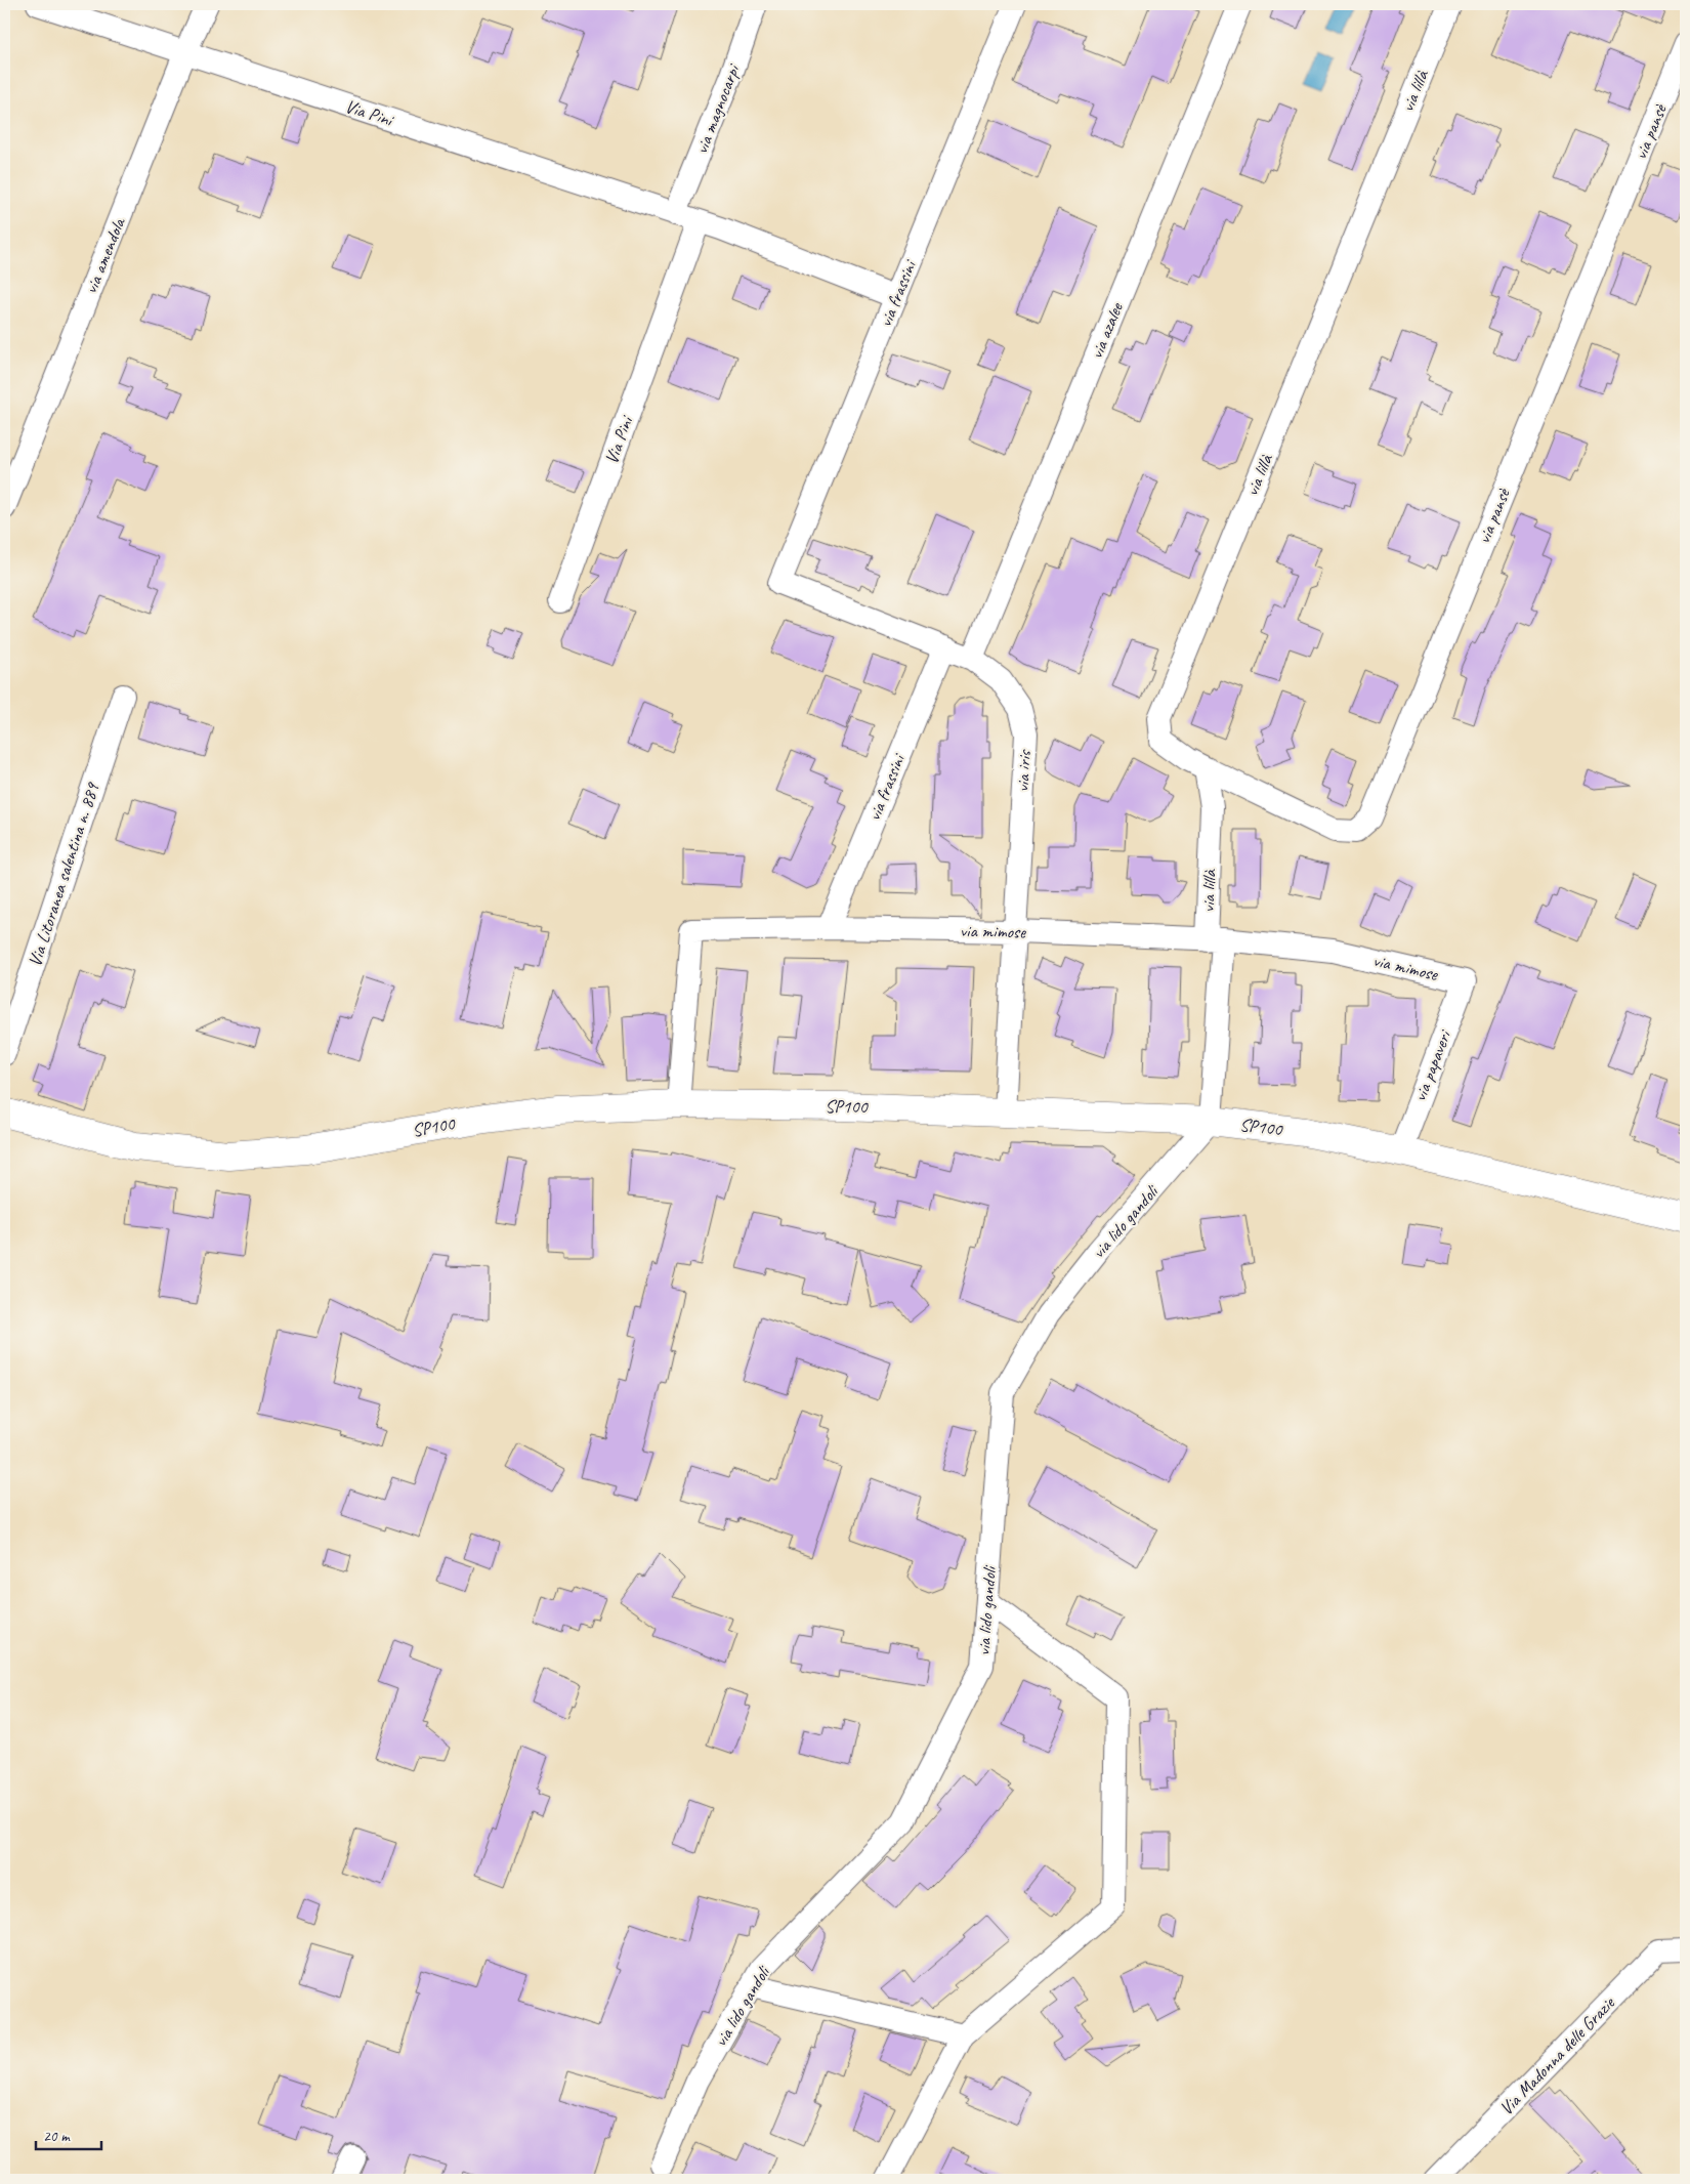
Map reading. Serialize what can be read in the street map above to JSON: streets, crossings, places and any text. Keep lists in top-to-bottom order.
{
  "streets": {
    "main road": ["SP100"],
    "street": [
      "via lillà",
      "via magnocarpi",
      "Via Pini",
      "via pansè",
      "via amendola",
      "via frassini",
      "via azalee",
      "via iris",
      "Via Litoranea salentina n. 889",
      "via mimose",
      "via papaveri",
      "via lido gandoli",
      "Via Madonna delle Grazie"
    ]
  },
  "crossings": [
    ["via lillà", "via pansè"],
    ["via lillà", "via mimose"],
    ["via lillà", "SP100"],
    ["via lillà", "via lido gandoli"],
    ["via magnocarpi", "Via Pini"],
    ["Via Pini", "via amendola"],
    ["Via Pini", "via frassini"],
    ["via frassini", "via iris"],
    ["via frassini", "via mimose"],
    ["via azalee", "via iris"],
    ["via iris", "via mimose"],
    ["via iris", "SP100"],
    ["via mimose", "via papaveri"],
    ["via mimose", "SP100"],
    ["via papaveri", "SP100"],
    ["SP100", "via lido gandoli"]
  ],
  "scale_bar": "20 m"
}
